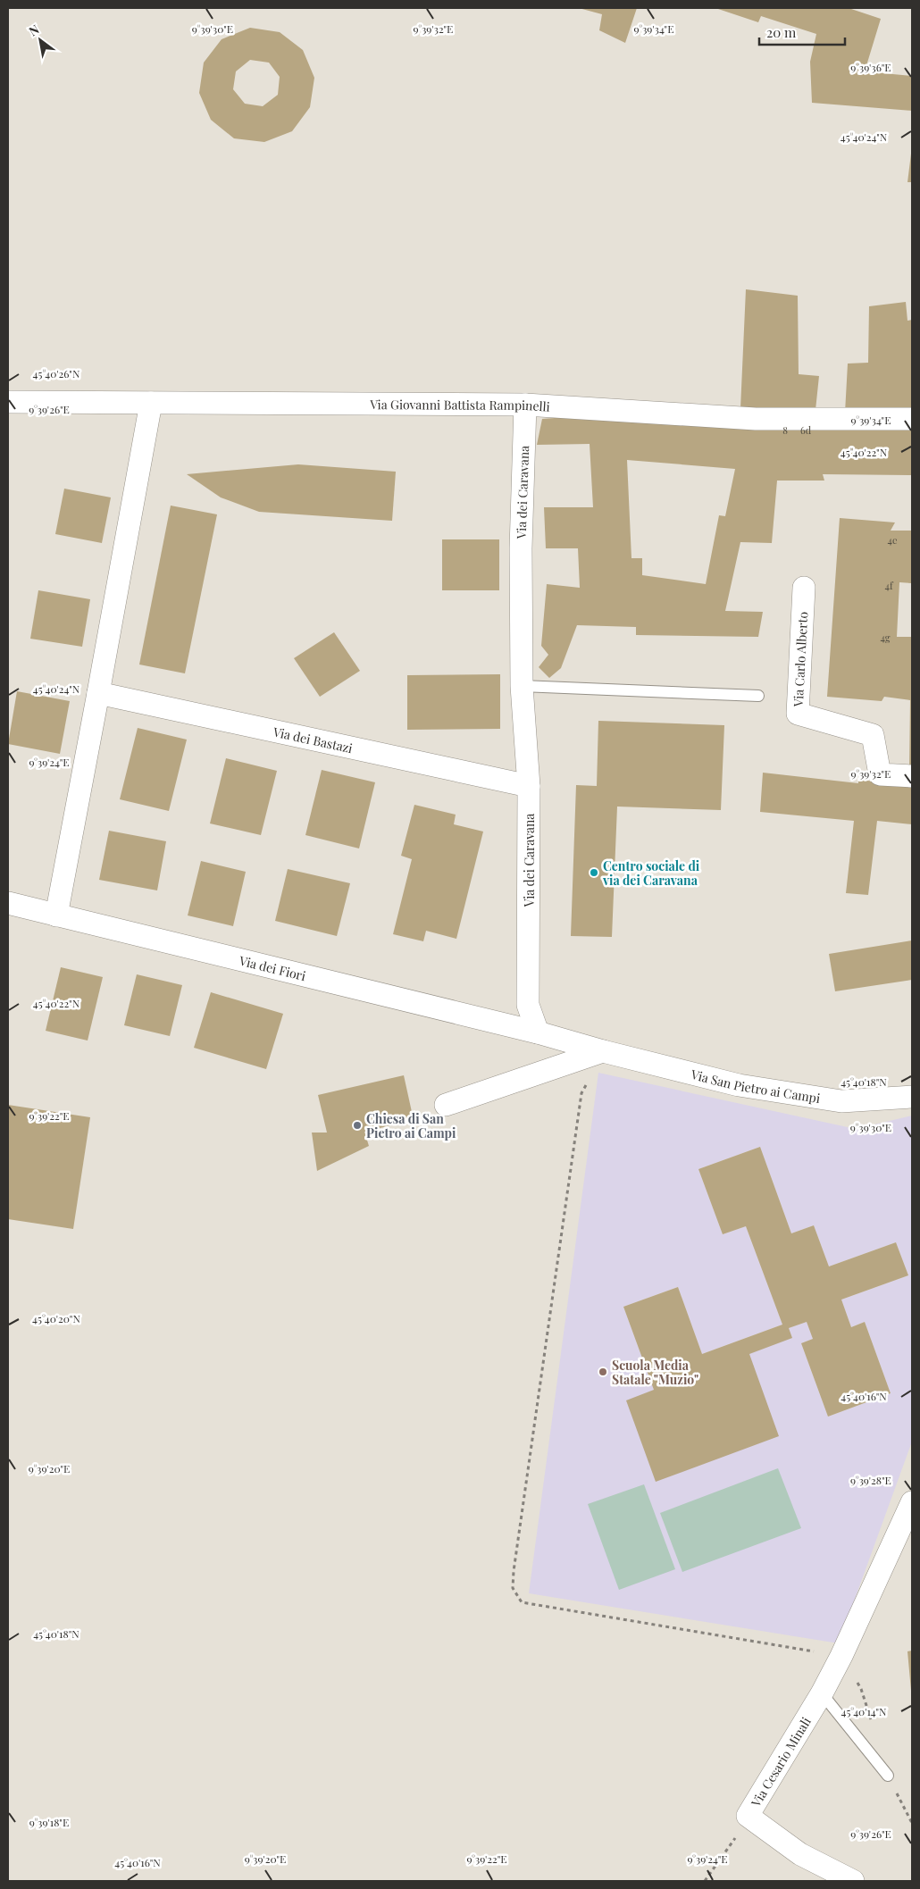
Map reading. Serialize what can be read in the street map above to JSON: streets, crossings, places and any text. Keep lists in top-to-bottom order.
{
  "streets": {
    "street": [
      "Via Giovanni Battista Rampinelli",
      "Via dei Caravana",
      "Via Carlo Alberto",
      "Via dei Bastazi",
      "Via dei Fiori",
      "Via San Pietro ai Campi",
      "Via Cesario Minali"
    ]
  },
  "crossings": [
    ["Via Giovanni Battista Rampinelli", "Via dei Caravana"],
    ["Via dei Caravana", "Via dei Bastazi"],
    ["Via dei Caravana", "Via dei Fiori"],
    ["Via dei Caravana", "Via San Pietro ai Campi"],
    ["Via dei Fiori", "Via San Pietro ai Campi"]
  ],
  "places": ["Centro sociale di via dei Caravana", "Chiesa di San Pietro ai Campi", "Scuola Media Statale \"Muzio\""],
  "house_numbers": [
    "8",
    "6d",
    "4e",
    "4f",
    "4g"
  ],
  "scale_bar": "20 m",
  "north": "top left",
  "coordinates": [
    "9°39'30\"E",
    "9°39'32\"E",
    "9°39'34\"E",
    "9°39'36\"E",
    "45°40'24\"N",
    "45°40'26\"N",
    "9°39'26\"E",
    "45°40'22\"N",
    "9°39'24\"E",
    "45°40'18\"N",
    "9°39'22\"E",
    "45°40'20\"N",
    "45°40'16\"N",
    "9°39'20\"E",
    "9°39'28\"E",
    "45°40'14\"N",
    "9°39'18\"E"
  ]
}
